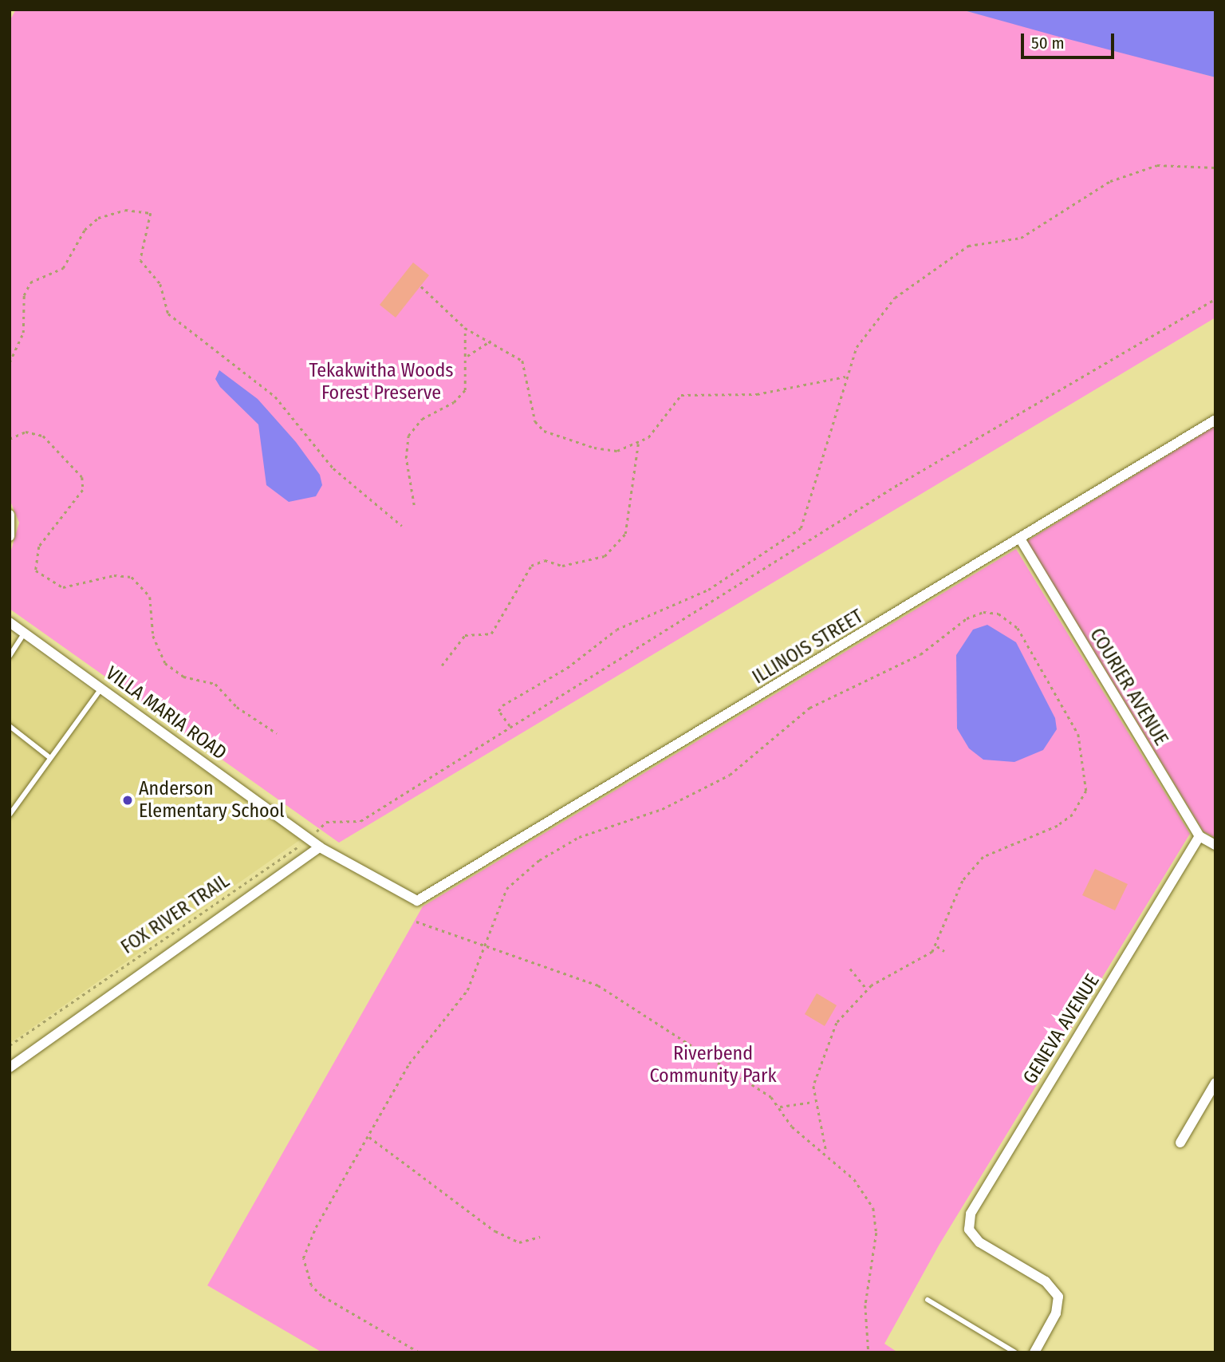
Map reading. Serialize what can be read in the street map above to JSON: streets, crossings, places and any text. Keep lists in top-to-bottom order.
{
  "streets": {
    "street": [
      "ILLINOIS STREET",
      "COURIER AVENUE",
      "VILLA MARIA ROAD",
      "GENEVA AVENUE"
    ],
    "path": ["FOX RIVER TRAIL"]
  },
  "crossings": [
    ["ILLINOIS STREET", "COURIER AVENUE"],
    ["ILLINOIS STREET", "VILLA MARIA ROAD"],
    ["COURIER AVENUE", "GENEVA AVENUE"],
    ["VILLA MARIA ROAD", "FOX RIVER TRAIL"]
  ],
  "parks": ["Tekakwitha Woods Forest Preserve", "Riverbend Community Park"],
  "places": ["Anderson Elementary School"],
  "scale_bar": "50 m"
}
